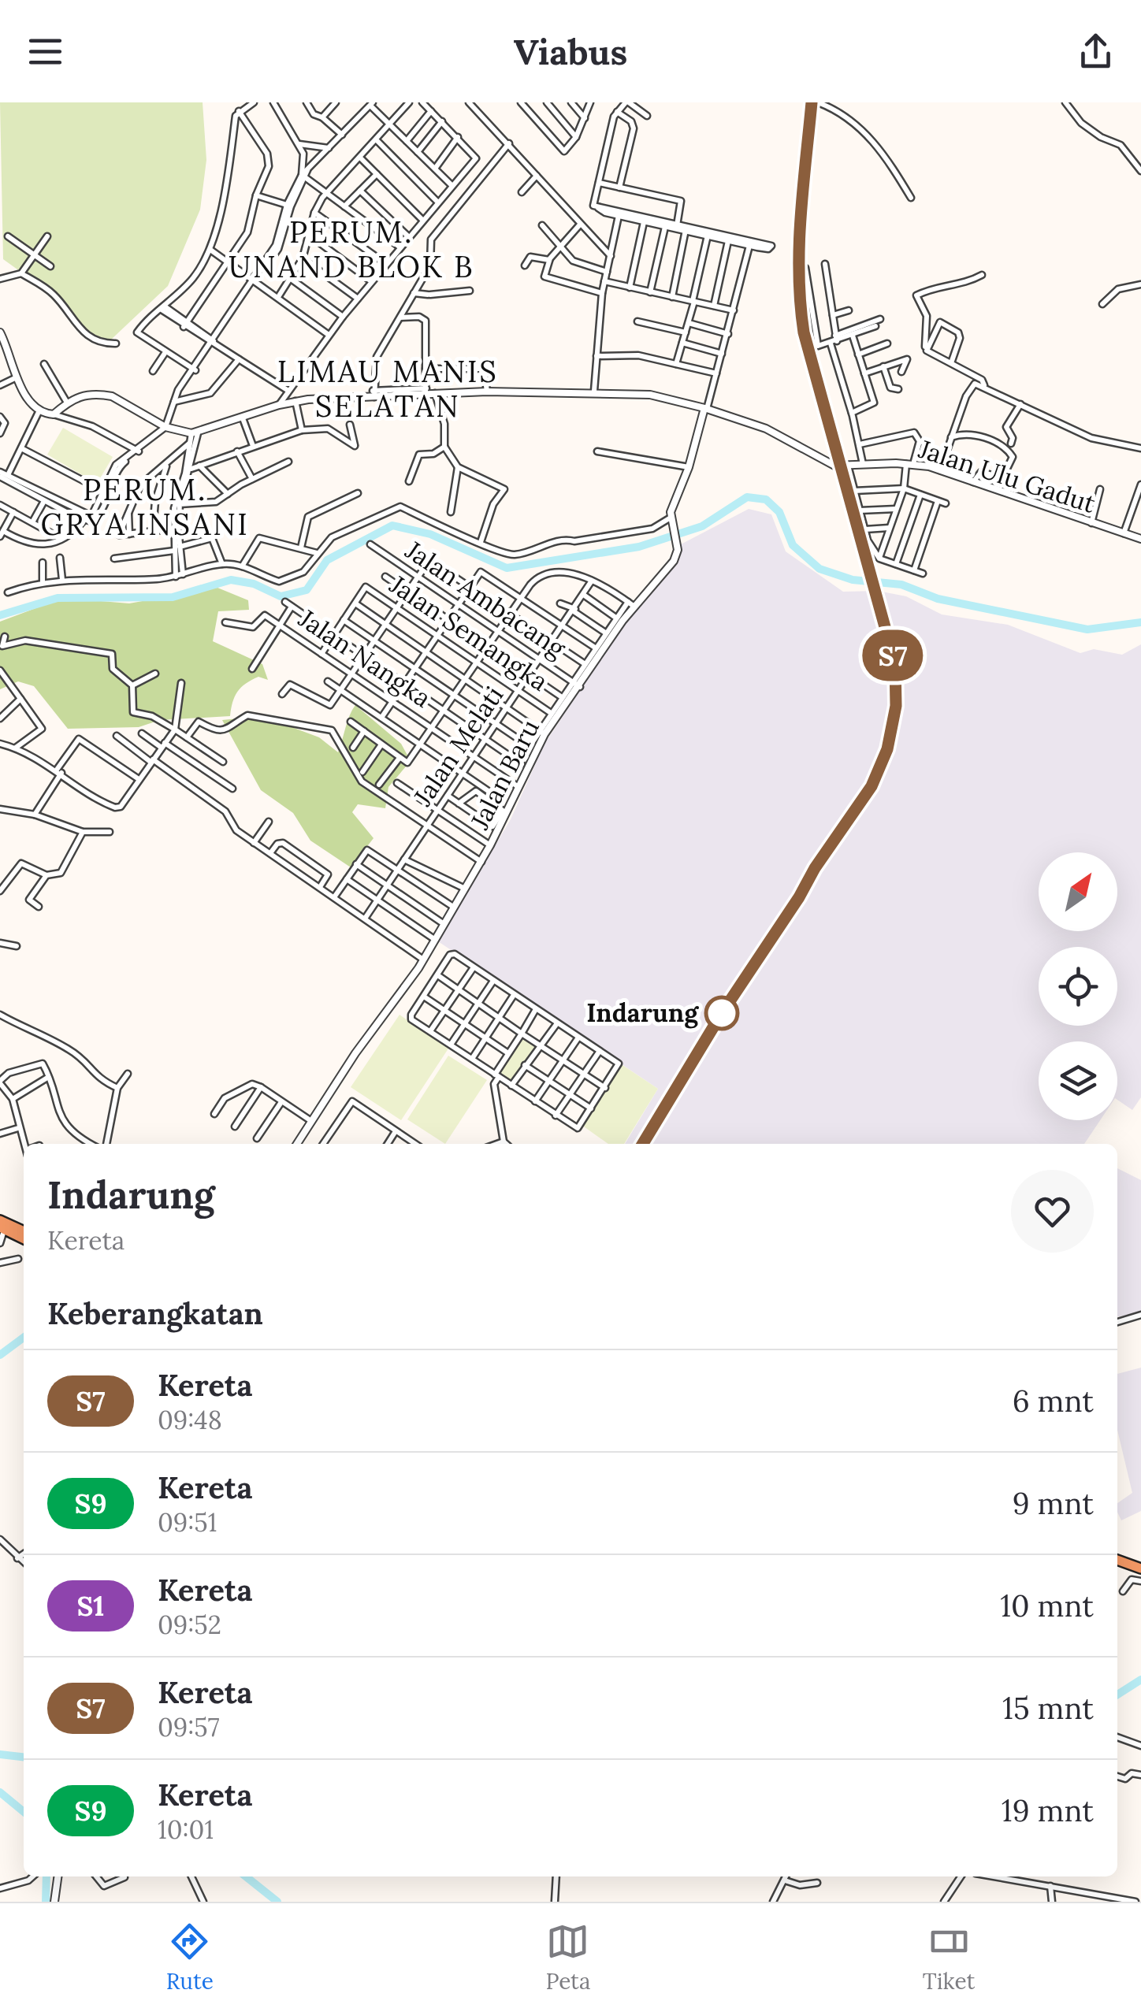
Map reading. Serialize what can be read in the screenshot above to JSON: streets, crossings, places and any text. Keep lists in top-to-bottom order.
{
  "streets": {
    "street": [
      "Jalan Ulu Gadut",
      "Jalan Ambacang",
      "Jalan Semangka",
      "Jalan Nangka",
      "Jalan Melati",
      "Jalan Baru"
    ]
  },
  "crossings": [
    ["Jalan Ambacang", "Jalan Melati"],
    ["Jalan Ambacang", "Jalan Baru"],
    ["Jalan Semangka", "Jalan Melati"],
    ["Jalan Nangka", "Jalan Melati"],
    ["Jalan Nangka", "Jalan Baru"]
  ],
  "districts": ["PERUM. UNAND BLOK B", "LIMAU MANIS SELATAN", "PERUM. GRYA INSANI"],
  "places": ["Indarung"],
  "north": "top right",
  "page": {
    "header": "Viabus",
    "on_map": "S7",
    "heading": [
      ["Indarung", "Kereta"],
      "Keberangkatan"
    ],
    "list": [
      {
        "mark": "S7",
        "name": "Kereta",
        "note": "09:48",
        "value": "6 mnt"
      },
      {
        "mark": "S9",
        "name": "Kereta",
        "note": "09:51",
        "value": "9 mnt"
      },
      {
        "mark": "S1",
        "name": "Kereta",
        "note": "09:52",
        "value": "10 mnt"
      },
      {
        "mark": "S7",
        "name": "Kereta",
        "note": "09:57",
        "value": "15 mnt"
      },
      {
        "mark": "S9",
        "name": "Kereta",
        "note": "10:01",
        "value": "19 mnt"
      }
    ],
    "tabs": ["Rute", "Peta", "Tiket"]
  }
}
